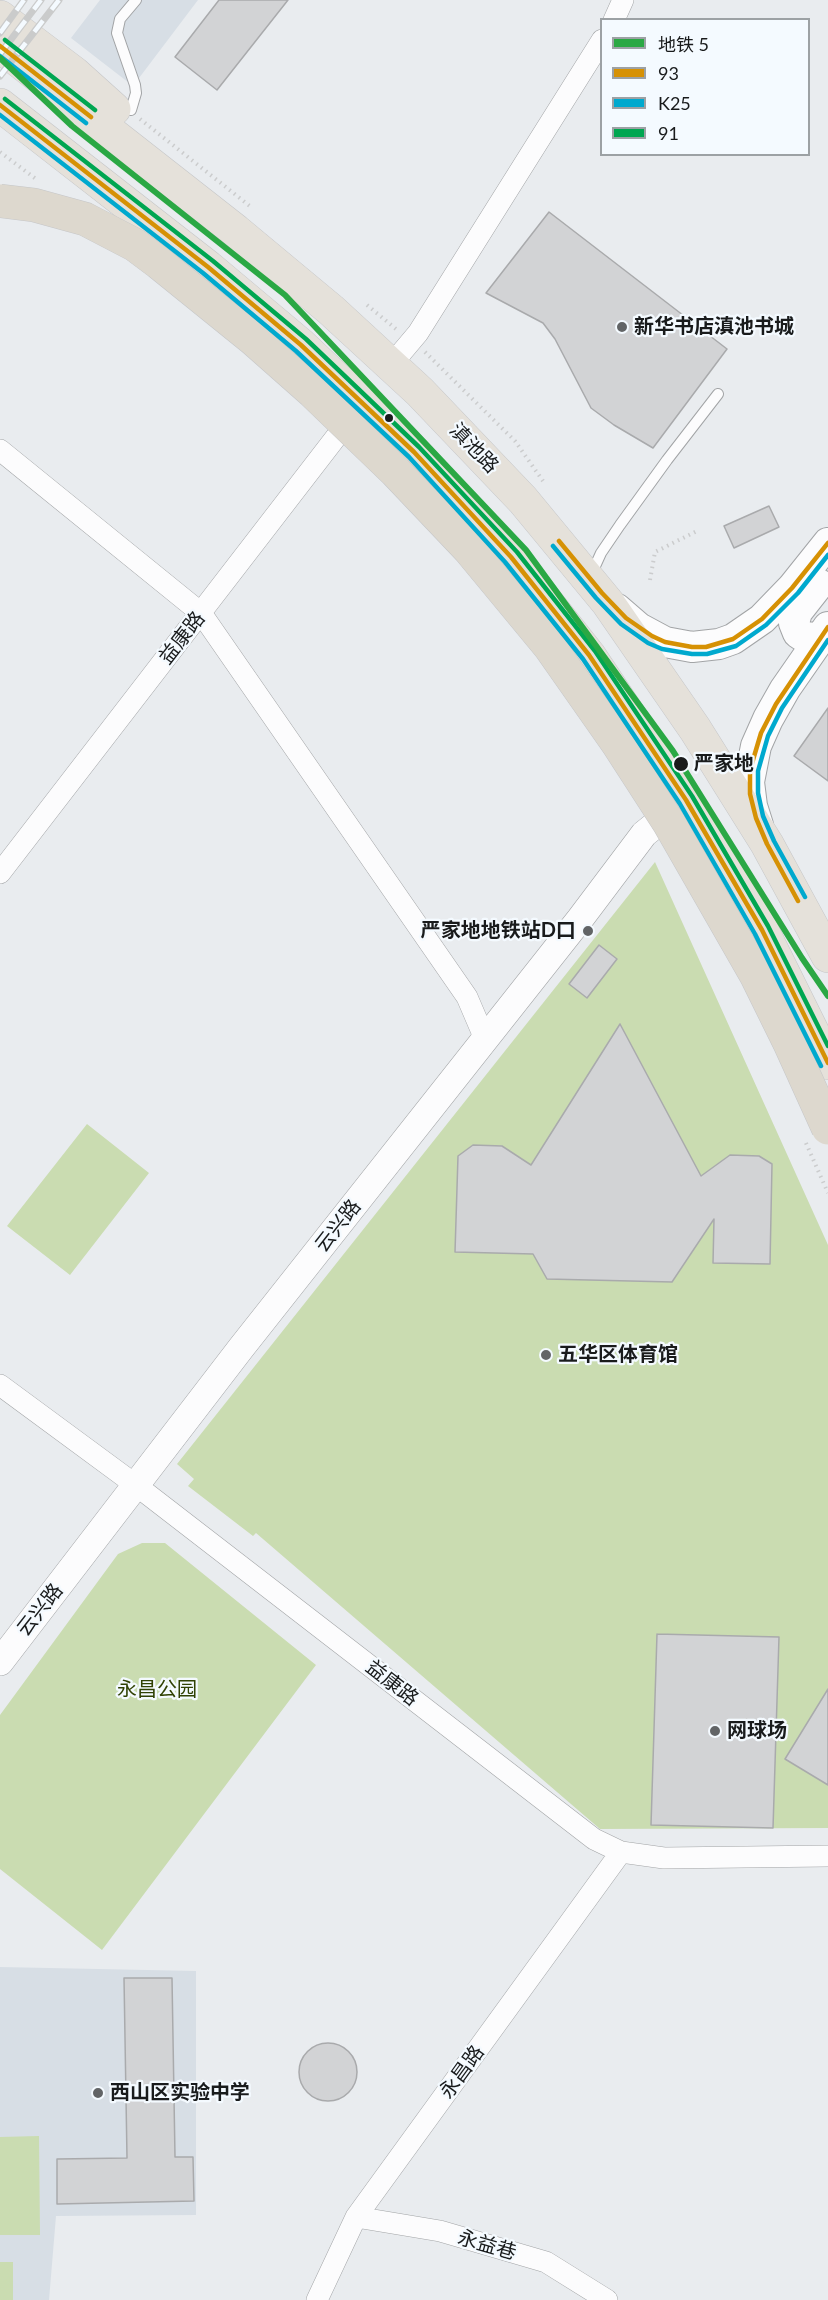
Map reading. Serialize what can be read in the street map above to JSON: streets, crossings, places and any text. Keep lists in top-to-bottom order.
{
  "streets": {
    "main road": ["滇池路"],
    "street": [
      "益康路",
      "云兴路",
      "永昌路",
      "永益巷"
    ]
  },
  "crossings": [
    ["益康路", "云兴路"],
    ["益康路", "永昌路"],
    ["永昌路", "永益巷"]
  ],
  "parks": ["永昌公园"],
  "places": [
    "新华书店滇池书城",
    "严家地",
    "严家地地铁站D口",
    "五华区体育馆",
    "网球场",
    "西山区实验中学"
  ],
  "lines": [
    "transit line 91",
    "transit line 93",
    "transit line K25",
    "metro line 5"
  ],
  "legend": [
    "地铁 5",
    "93",
    "K25",
    "91"
  ]
}
